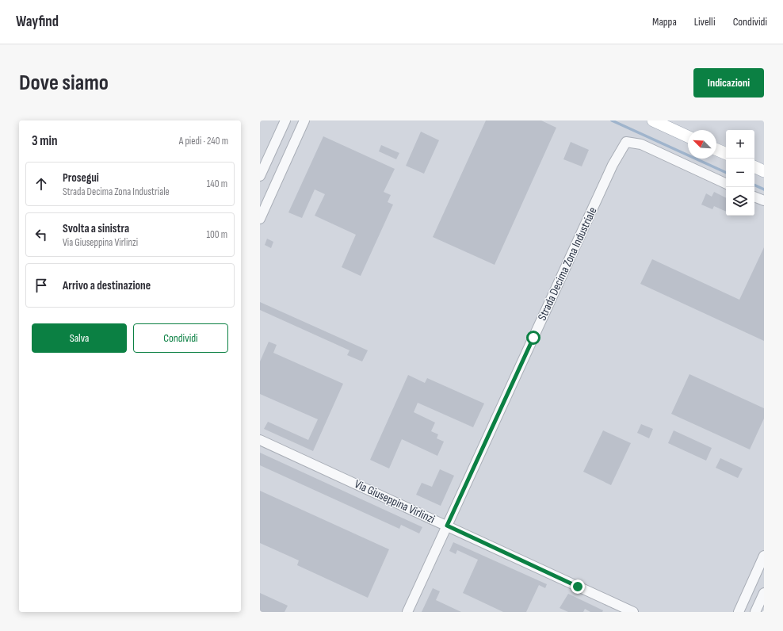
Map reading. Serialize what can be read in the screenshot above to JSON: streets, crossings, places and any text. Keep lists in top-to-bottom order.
{
  "streets": {
    "street": ["Strada Decima Zona Industriale", "Via Giuseppina Virlinzi"]
  },
  "crossings": [
    ["Strada Decima Zona Industriale", "Via Giuseppina Virlinzi"]
  ],
  "north": "top left",
  "page": {
    "header": "Wayfind",
    "nav": ["Mappa", "Livelli", "Condividi"],
    "buttons": [
      "Indicazioni",
      ["Salva", "Condividi"]
    ],
    "title": "Dove siamo",
    "heading": ["3 min", "A piedi · 240 m"],
    "map_buttons": ["+", "−"],
    "list": [
      ["Prosegui", "Strada Decima Zona Industriale", "140 m"],
      ["Svolta a sinistra", "Via Giuseppina Virlinzi", "100 m"],
      "Arrivo a destinazione"
    ]
  }
}
